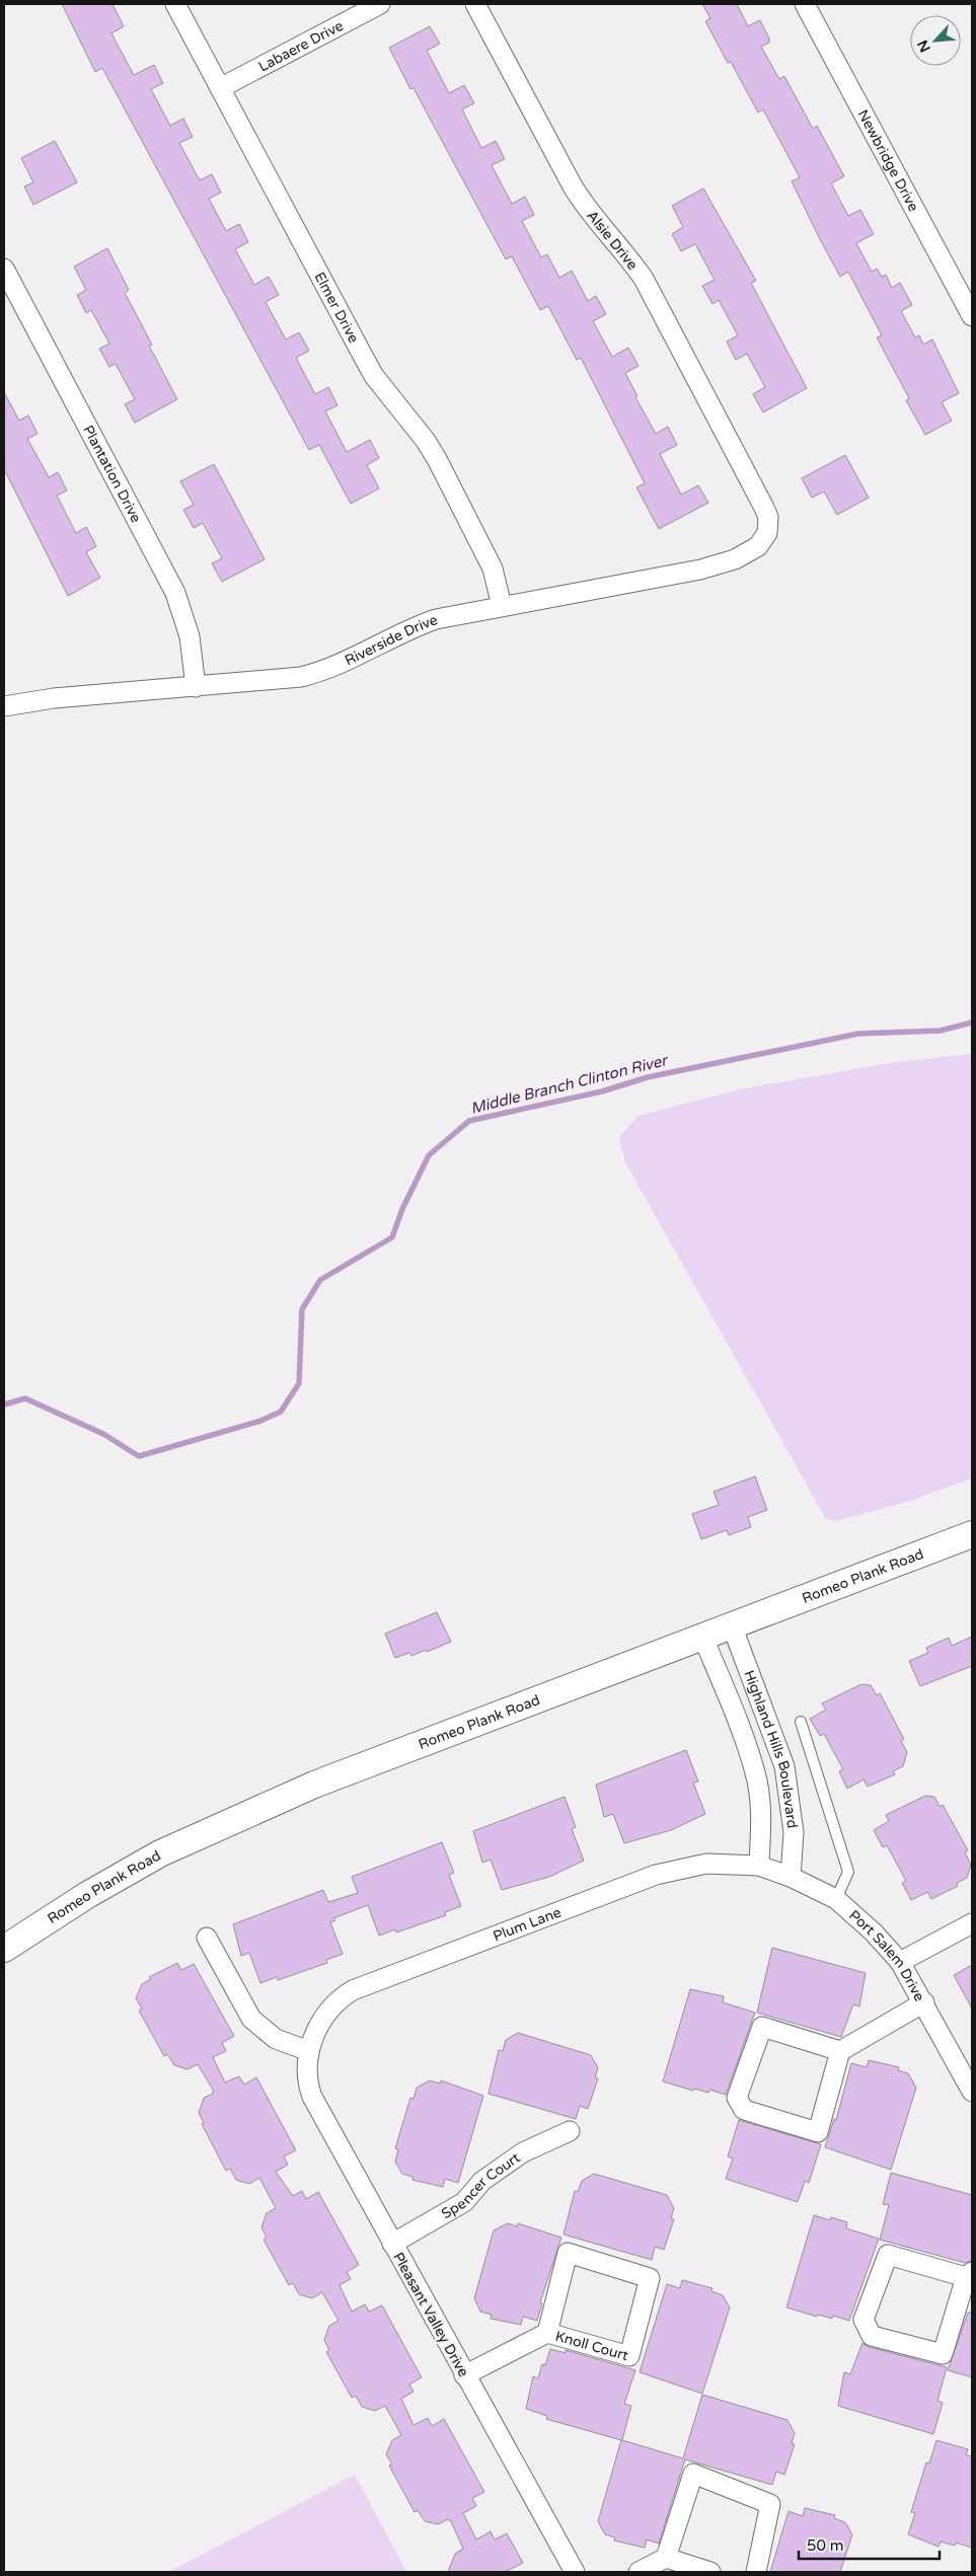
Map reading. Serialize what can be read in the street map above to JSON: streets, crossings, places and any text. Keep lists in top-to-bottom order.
{
  "streets": {
    "main road": ["Romeo Plank Road"],
    "street": [
      "Labaere Drive",
      "Newbridge Drive",
      "Alsie Drive",
      "Elmer Drive",
      "Plantation Drive",
      "Riverside Drive",
      "Highland Hills Boulevard",
      "Plum Lane",
      "Port Salem Drive",
      "Spencer Court",
      "Pleasant Valley Drive",
      "Knoll Court"
    ]
  },
  "crossings": [
    ["Labaere Drive", "Elmer Drive"],
    ["Alsie Drive", "Riverside Drive"],
    ["Elmer Drive", "Riverside Drive"],
    ["Plantation Drive", "Riverside Drive"],
    ["Romeo Plank Road", "Highland Hills Boulevard"],
    ["Highland Hills Boulevard", "Plum Lane"],
    ["Highland Hills Boulevard", "Port Salem Drive"],
    ["Plum Lane", "Port Salem Drive"],
    ["Plum Lane", "Pleasant Valley Drive"],
    ["Spencer Court", "Pleasant Valley Drive"],
    ["Pleasant Valley Drive", "Knoll Court"]
  ],
  "water": ["Middle Branch Clinton River"],
  "scale_bar": "50 m",
  "north": "bottom left"
}
